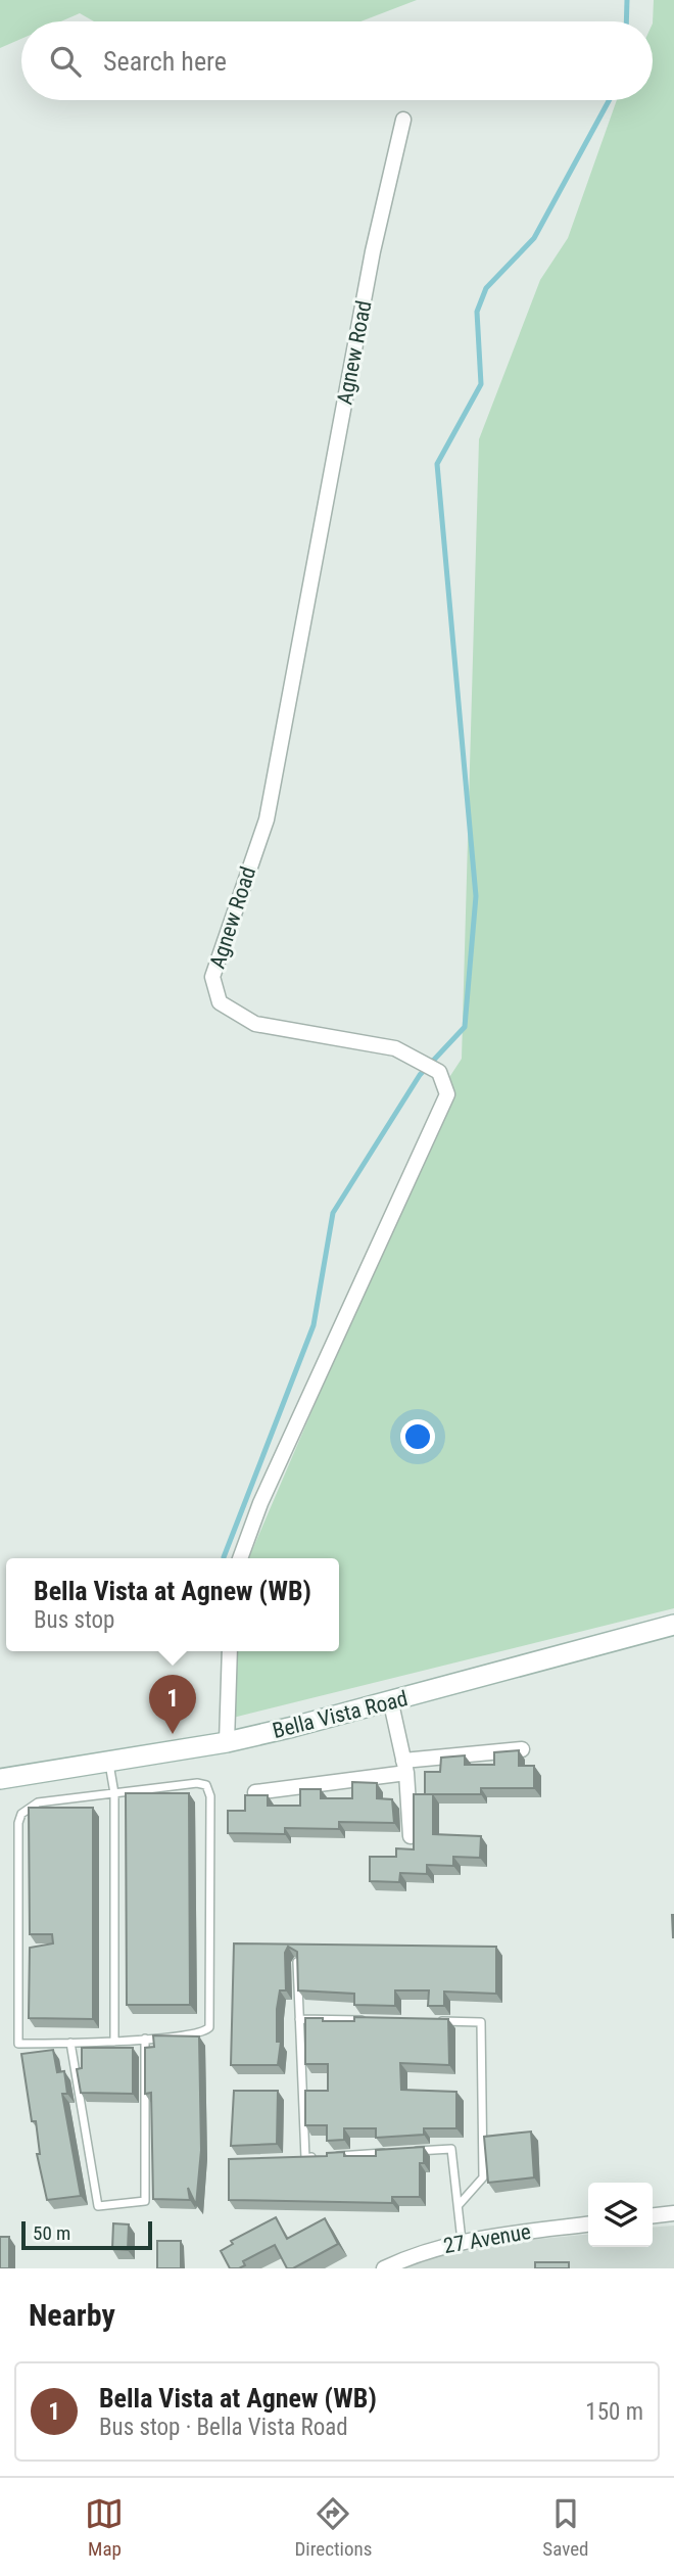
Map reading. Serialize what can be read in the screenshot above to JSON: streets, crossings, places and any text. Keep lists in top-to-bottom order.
{
  "streets": {
    "street": ["Agnew Road", "Bella Vista Road", "27 Avenue"]
  },
  "scale_bar": "50 m",
  "page": {
    "search": "Search here",
    "popup": ["Bella Vista at Agnew (WB)", "Bus stop"],
    "pins": "1",
    "scale": "50 m",
    "heading": "Nearby",
    "list": [
      {
        "mark": "1",
        "name": "Bella Vista at Agnew (WB)",
        "note": "Bus stop · Bella Vista Road",
        "value": "150 m"
      }
    ],
    "nav": ["Map", "Directions", "Saved"]
  }
}
